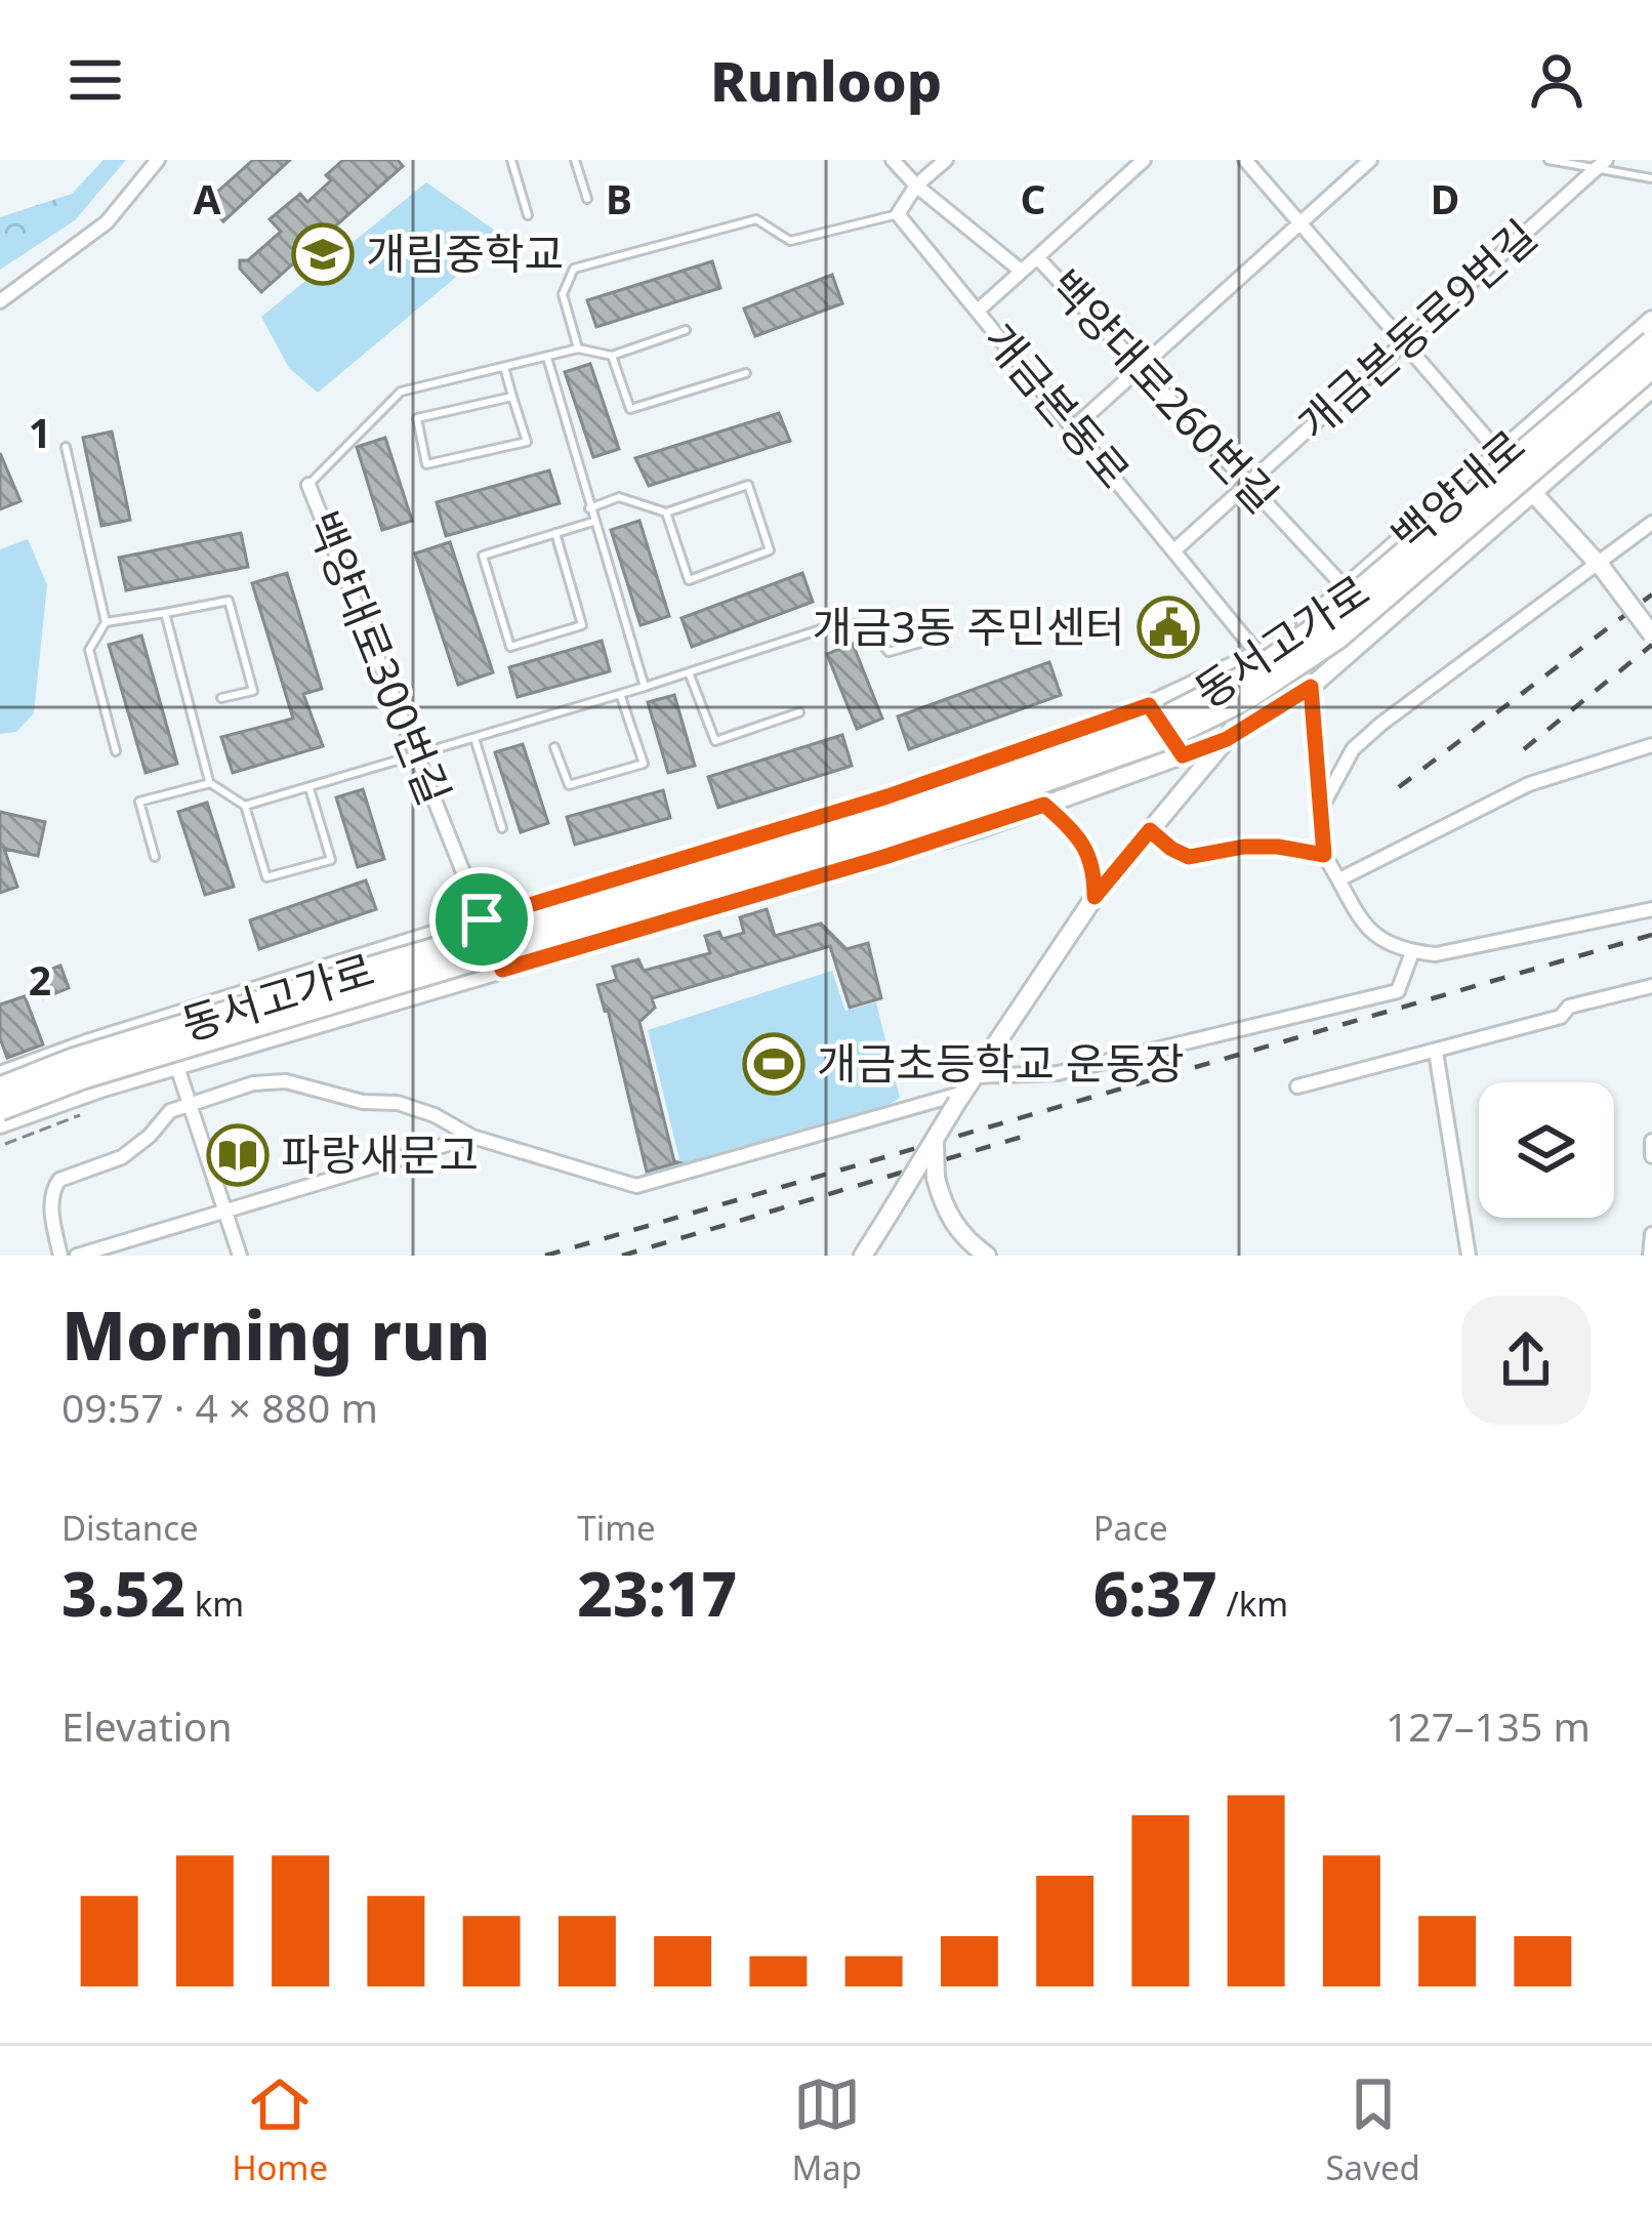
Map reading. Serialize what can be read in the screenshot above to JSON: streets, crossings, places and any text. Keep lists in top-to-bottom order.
{
  "streets": {
    "highway": ["동서고가로"],
    "main road": ["백양대로"],
    "street": [
      "개금본동로9번길",
      "백양대로260번길",
      "개금본동로",
      "백양대로300번길"
    ]
  },
  "crossings": [
    ["개금본동로9번길", "백양대로260번길"],
    ["개금본동로9번길", "개금본동로"],
    ["백양대로260번길", "백양대로"],
    ["개금본동로", "백양대로"],
    ["백양대로", "동서고가로"],
    ["백양대로", "백양대로300번길"]
  ],
  "places": {
    "school or university": ["개림중학교"],
    "public building": ["개금3동 주민센터"],
    "sports": ["개금초등학교 운동장"],
    "library": ["파랑새문고"]
  },
  "page": {
    "header": "Runloop",
    "heading": ["Morning run", "09:57 · 4 × 880 m"],
    "stats": [
      ["Distance", "3.52 km"],
      ["Time", "23:17"],
      ["Pace", "6:37 /km"]
    ],
    "chart": ["Elevation", "127–135 m"],
    "tabs": ["Home", "Map", "Saved"]
  },
  "grid": {
    "columns": [
      "A",
      "B",
      "C",
      "D"
    ],
    "rows": ["1", "2"]
  }
}
